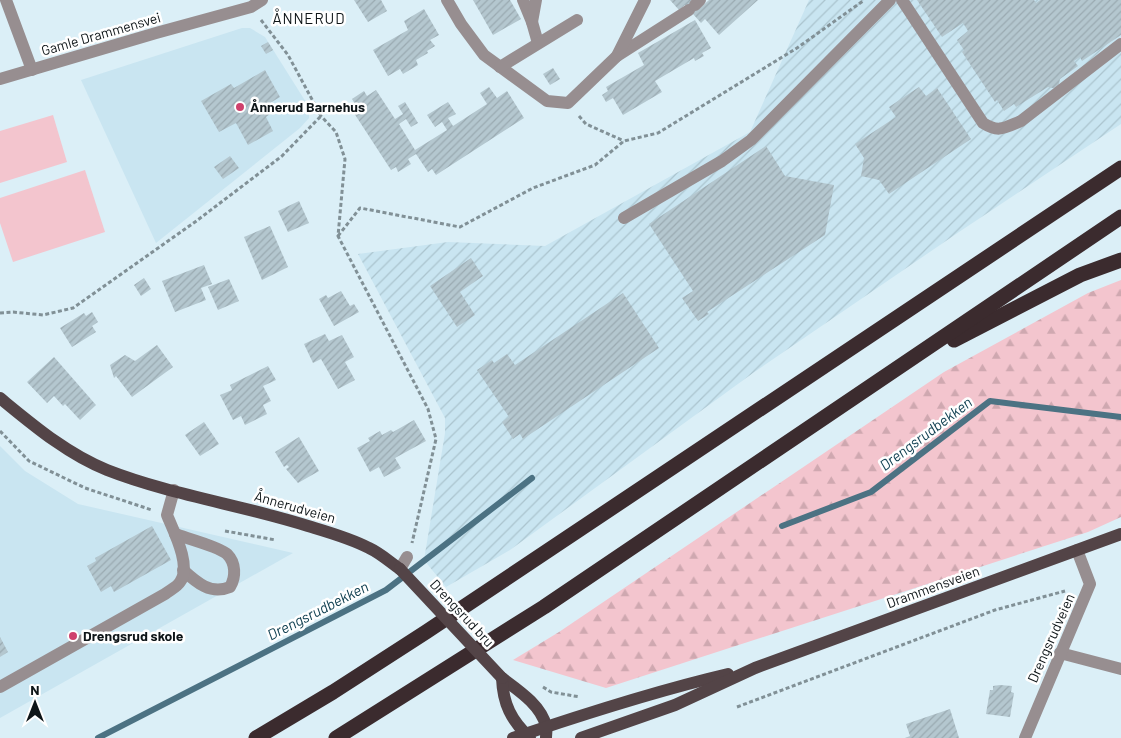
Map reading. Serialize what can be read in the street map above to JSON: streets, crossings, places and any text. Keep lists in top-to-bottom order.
{
  "streets": {
    "main road": ["Ånnerudveien", "Drammensveien", "Drengsrud bru"],
    "street": ["Gamle Drammensvei", "Drengsrudveien"]
  },
  "crossings": [
    ["Ånnerudveien", "Drengsrud bru"],
    ["Drammensveien", "Drengsrud bru"],
    ["Drammensveien", "Drengsrudveien"]
  ],
  "districts": ["ÅNNERUD"],
  "water": ["Drengsrudbekken"],
  "places": ["Ånnerud Barnehus", "Drengsrud skole"],
  "north": "top"
}
